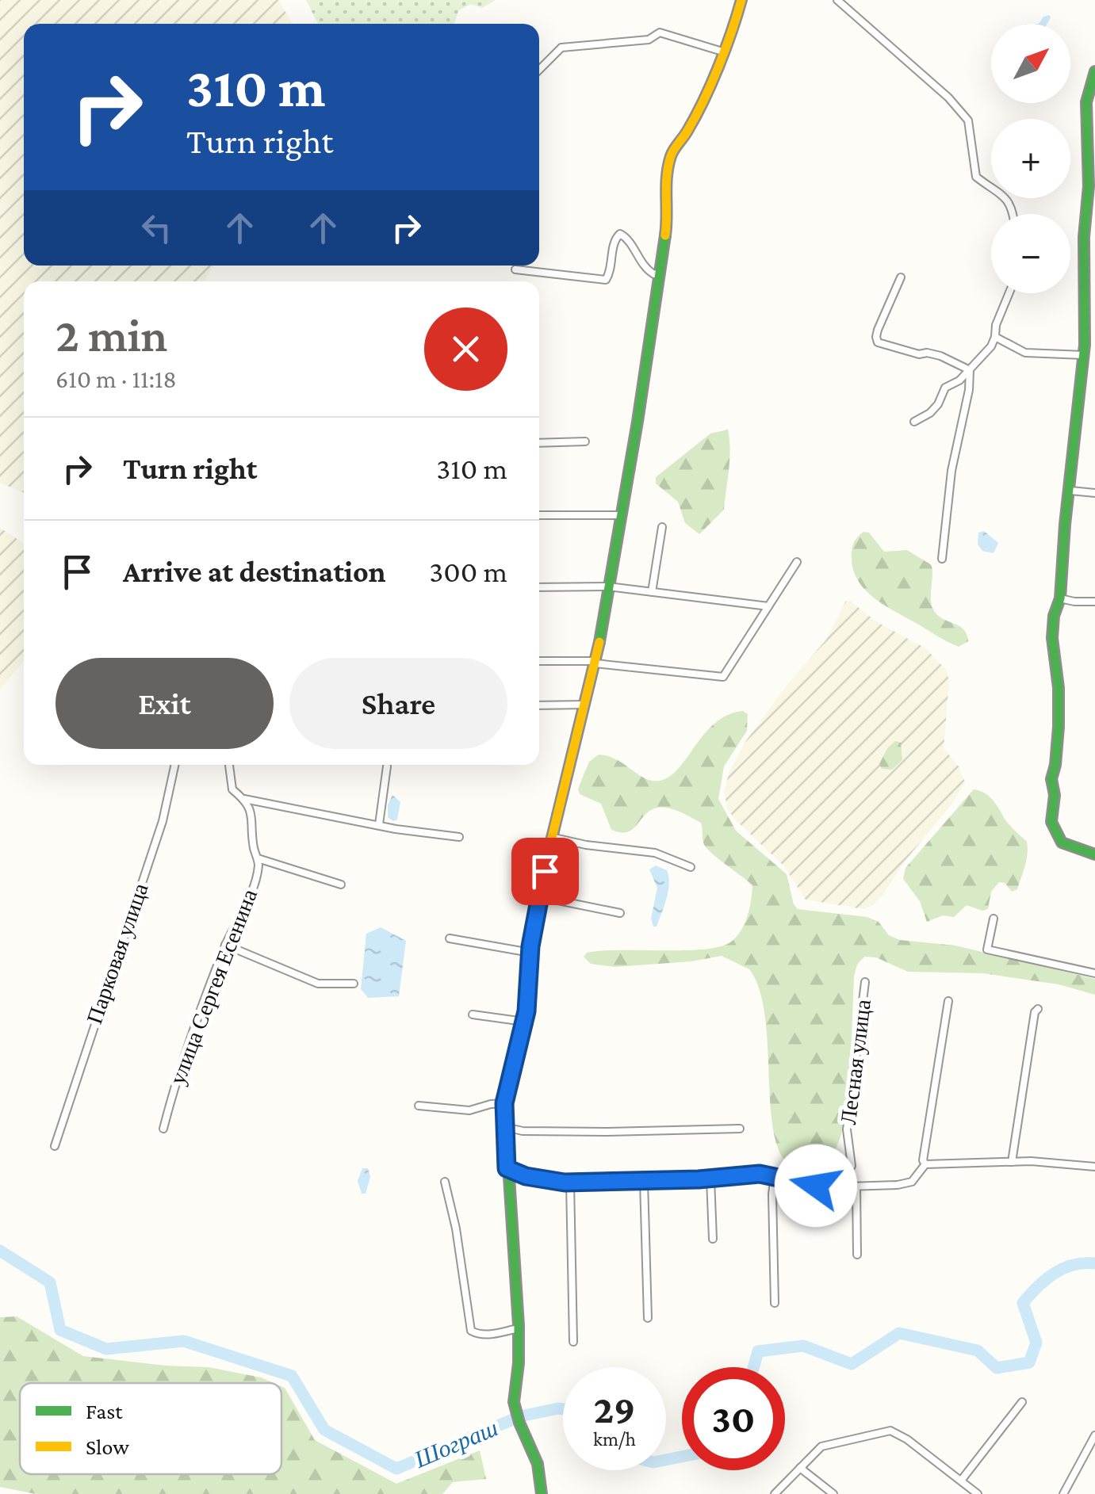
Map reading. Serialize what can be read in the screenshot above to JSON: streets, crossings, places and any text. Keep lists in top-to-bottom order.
{
  "streets": {
    "street": ["Парковая улица", "улица Сергея Есенина", "Лесная улица"]
  },
  "water": ["Шограш"],
  "legend": ["Fast", "Slow"],
  "north": "top right",
  "page": {
    "map_buttons": ["+", "−"],
    "turn": ["310 m", "Turn right"],
    "heading": ["2 min", "610 m · 11:18"],
    "list": [
      {
        "name": "Turn right",
        "value": "310 m"
      },
      {
        "name": "Arrive at destination",
        "value": "300 m"
      }
    ],
    "buttons": ["Exit", "Share"],
    "speed": "29 km/h",
    "limit": "30"
  }
}
